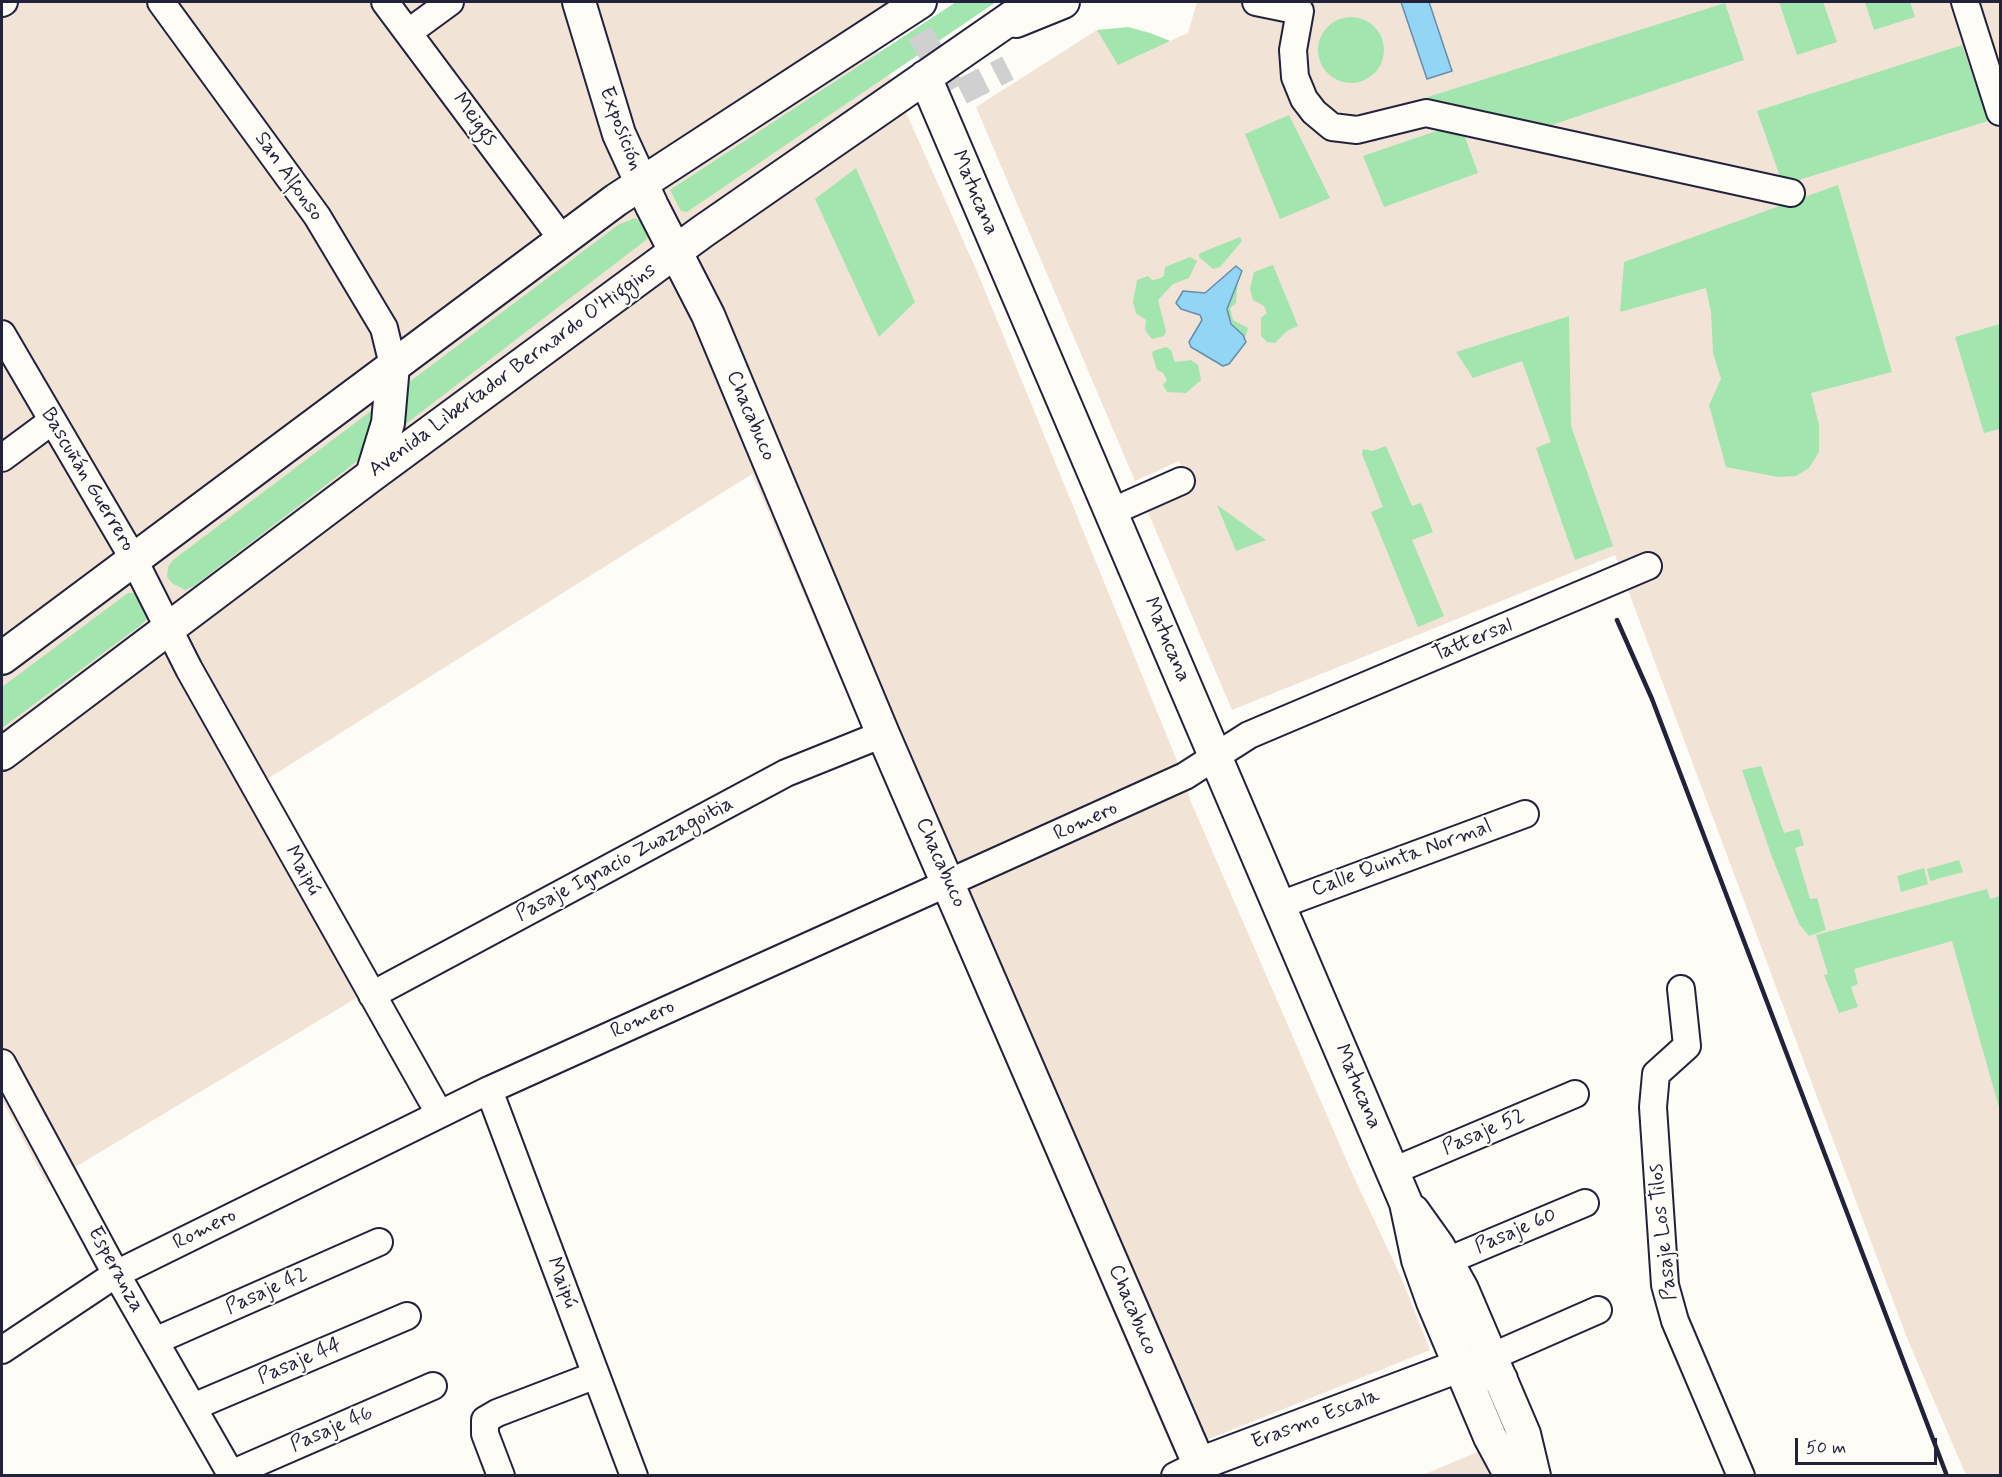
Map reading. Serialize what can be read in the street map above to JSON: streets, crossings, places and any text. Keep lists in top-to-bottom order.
{
  "streets": {
    "main road": [
      "Exposición",
      "Matucana",
      "Avenida Libertador Bernardo O'Higgins",
      "Chacabuco",
      "Erasmo Escala"
    ],
    "street": [
      "Meiggs",
      "San Alfonso",
      "Bascuñán Guerrero",
      "Tattersal",
      "Romero",
      "Calle Quinta Normal",
      "Pasaje Ignacio Zuazagoitia",
      "Maipú",
      "Pasaje 52",
      "Pasaje 60",
      "Pasaje Los Tilos",
      "Esperanza",
      "Pasaje 42",
      "Pasaje 44",
      "Pasaje 46"
    ]
  },
  "crossings": [
    ["Exposición", "Avenida Libertador Bernardo O'Higgins"],
    ["Exposición", "Chacabuco"],
    ["Matucana", "Avenida Libertador Bernardo O'Higgins"],
    ["Matucana", "Romero"],
    ["Matucana", "Calle Quinta Normal"],
    ["Matucana", "Pasaje 52"],
    ["Matucana", "Pasaje 60"],
    ["Matucana", "Erasmo Escala"],
    ["Avenida Libertador Bernardo O'Higgins", "Chacabuco"],
    ["Avenida Libertador Bernardo O'Higgins", "Bascuñán Guerrero"],
    ["Avenida Libertador Bernardo O'Higgins", "Maipú"],
    ["Chacabuco", "Romero"],
    ["Chacabuco", "Pasaje Ignacio Zuazagoitia"],
    ["Chacabuco", "Erasmo Escala"],
    ["Bascuñán Guerrero", "Maipú"],
    ["Tattersal", "Romero"],
    ["Romero", "Maipú"],
    ["Romero", "Esperanza"],
    ["Pasaje Ignacio Zuazagoitia", "Maipú"],
    ["Esperanza", "Pasaje 42"],
    ["Esperanza", "Pasaje 44"],
    ["Esperanza", "Pasaje 46"]
  ],
  "scale_bar": "50 m"
}
